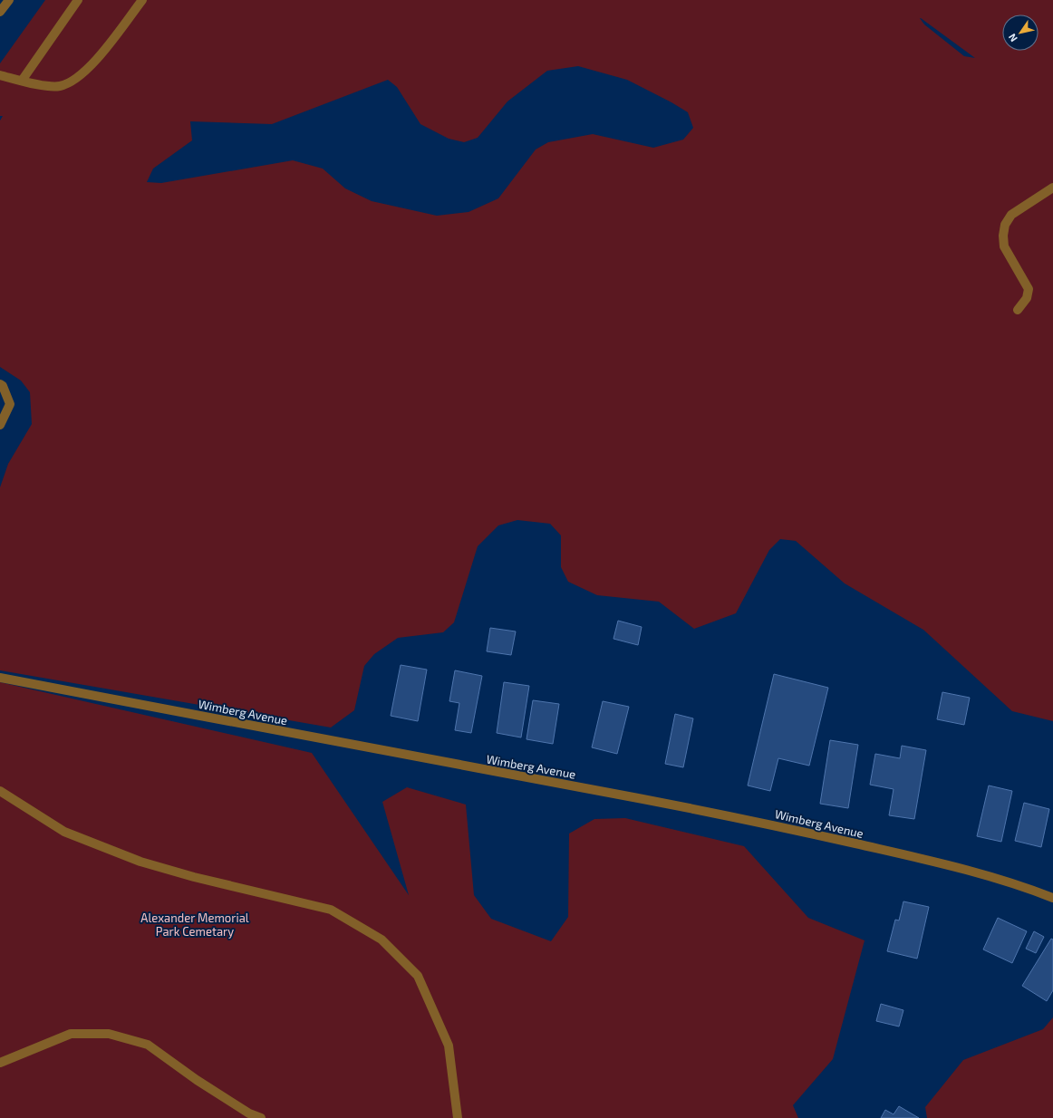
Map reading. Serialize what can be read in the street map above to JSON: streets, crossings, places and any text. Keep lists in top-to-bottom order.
{
  "streets": {
    "street": ["Wimberg Avenue"]
  },
  "parks": ["Alexander Memorial Park Cemetary"],
  "north": "bottom left"
}
